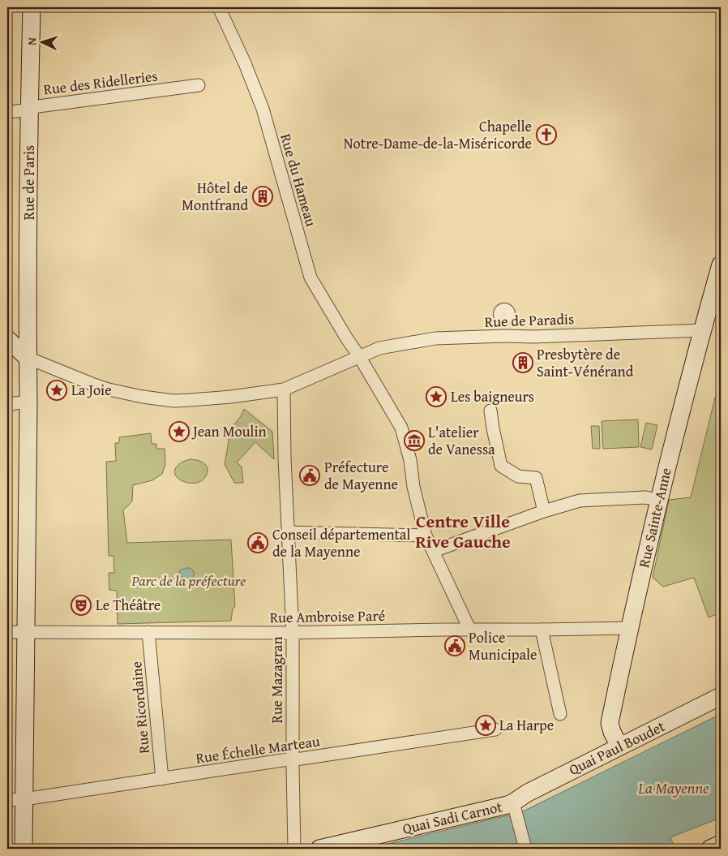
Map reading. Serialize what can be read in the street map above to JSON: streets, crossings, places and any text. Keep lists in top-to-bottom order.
{
  "streets": {
    "street": [
      "Rue des Ridelleries",
      "Rue du Hameau",
      "Rue de Paris",
      "Rue de Paradis",
      "Rue Sainte-Anne",
      "Rue Ambroise Paré",
      "Rue Mazagran",
      "Rue Ricordaine",
      "Quai Paul Boudet",
      "Rue Échelle Marteau",
      "Quai Sadi Carnot"
    ]
  },
  "crossings": [
    ["Rue des Ridelleries", "Rue de Paris"],
    ["Rue du Hameau", "Rue de Paradis"],
    ["Rue du Hameau", "Rue Ambroise Paré"],
    ["Rue de Paris", "Rue de Paradis"],
    ["Rue de Paris", "Rue Ambroise Paré"],
    ["Rue de Paris", "Rue Échelle Marteau"],
    ["Rue de Paradis", "Rue Sainte-Anne"],
    ["Rue de Paradis", "Rue Mazagran"],
    ["Rue Sainte-Anne", "Rue Ambroise Paré"],
    ["Rue Sainte-Anne", "Quai Paul Boudet"],
    ["Rue Ambroise Paré", "Rue Mazagran"],
    ["Rue Ambroise Paré", "Rue Ricordaine"],
    ["Rue Mazagran", "Rue Échelle Marteau"],
    ["Rue Ricordaine", "Rue Échelle Marteau"],
    ["Quai Paul Boudet", "Quai Sadi Carnot"]
  ],
  "districts": ["Centre Ville Rive Gauche"],
  "water": ["La Mayenne"],
  "parks": ["Parc de la préfecture"],
  "places": {
    "church": ["Chapelle Notre-Dame-de-la-Miséricorde"],
    "building": ["Hôtel de Montfrand", "Presbytère de Saint-Vénérand"],
    "place": [
      "La Joie",
      "Les baigneurs",
      "Jean Moulin",
      "La Harpe"
    ],
    "museum": ["L'atelier de Vanessa"],
    "public building": ["Préfecture de Mayenne", "Conseil départemental de la Mayenne", "Police Municipale"],
    "theatre": ["Le Théâtre"]
  },
  "north": "left"
}
